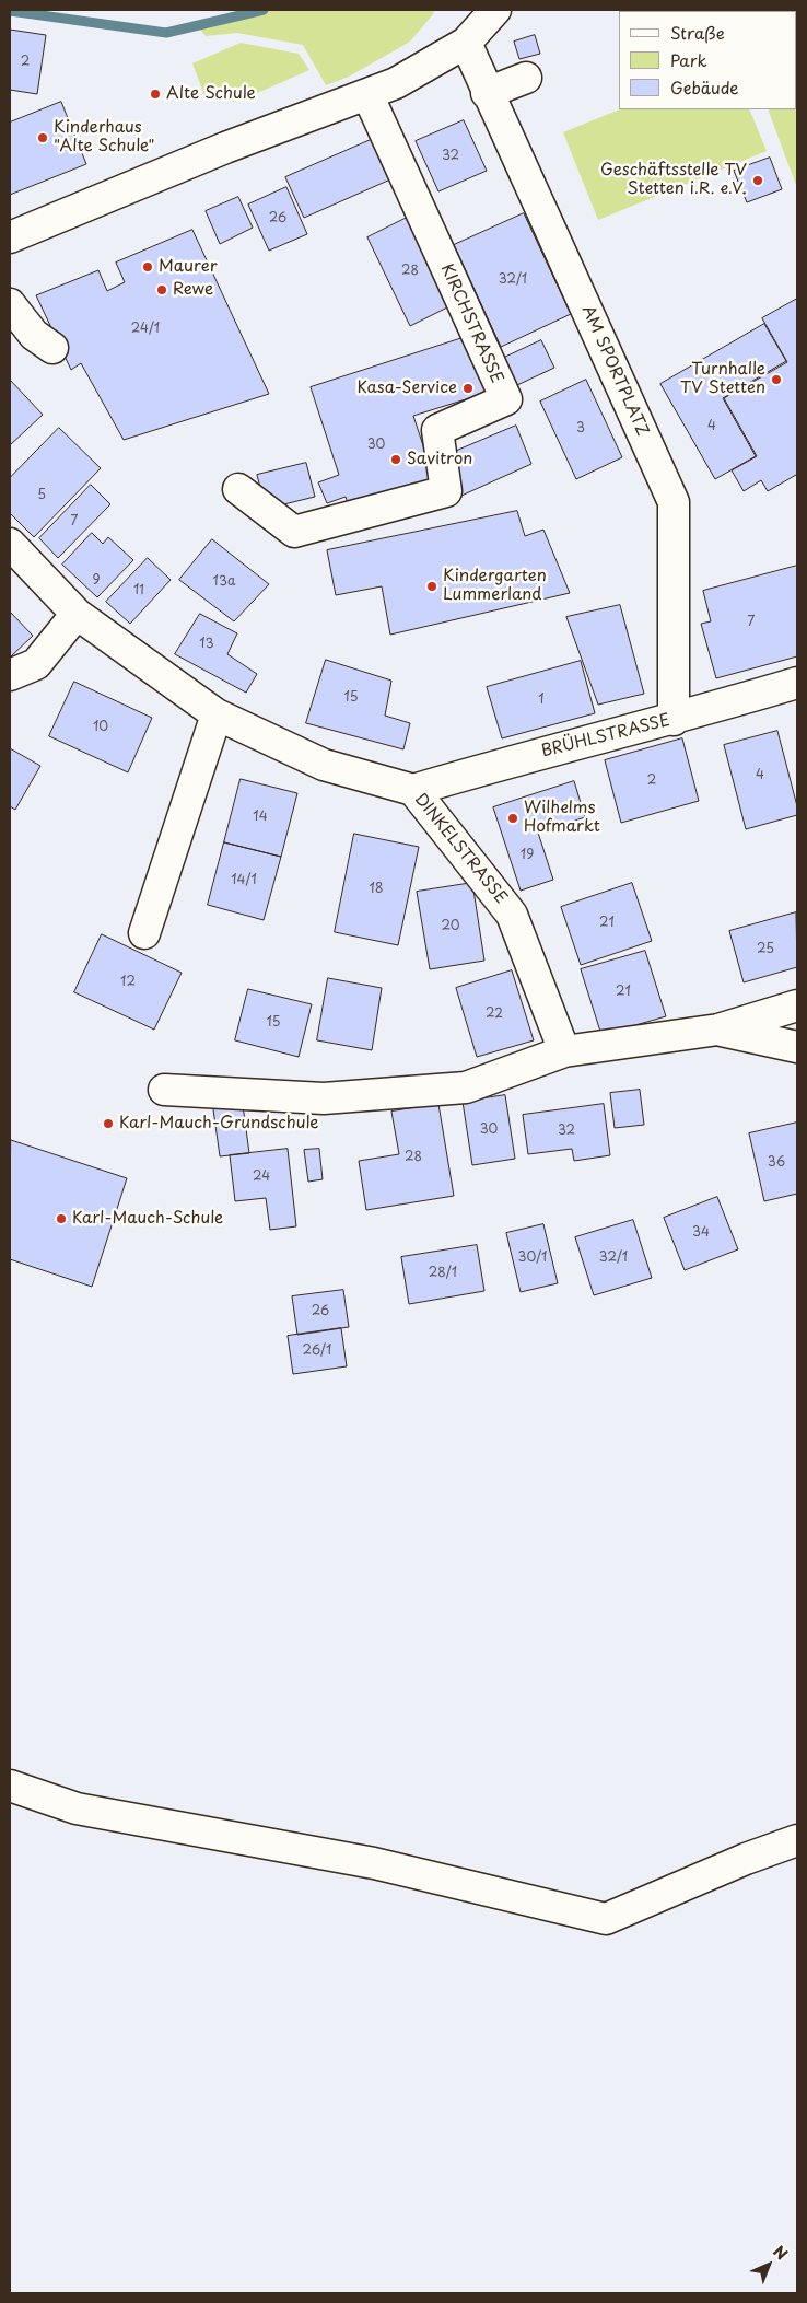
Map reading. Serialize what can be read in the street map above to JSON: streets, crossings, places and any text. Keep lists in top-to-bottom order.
{
  "streets": {
    "street": [
      "KIRCHSTRASSE",
      "AM SPORTPLATZ",
      "BRÜHLSTRASSE",
      "DINKELSTRASSE"
    ]
  },
  "crossings": [
    ["AM SPORTPLATZ", "BRÜHLSTRASSE"],
    ["BRÜHLSTRASSE", "DINKELSTRASSE"]
  ],
  "places": [
    "Alte Schule",
    "Kinderhaus \"Alte Schule\"",
    "Geschäftsstelle TV Stetten i.R. e.V.",
    "Maurer",
    "Rewe",
    "Turnhalle TV Stetten",
    "Kasa-Service",
    "Savitron",
    "Kindergarten Lummerland",
    "Wilhelms Hofmarkt",
    "Karl-Mauch-Grundschule",
    "Karl-Mauch-Schule"
  ],
  "house_numbers": [
    "2",
    "32",
    "26",
    "28",
    "32/1",
    "24/1",
    "4",
    "3",
    "30",
    "5",
    "7",
    "9",
    "13a",
    "11",
    "7",
    "13",
    "15",
    "1",
    "10",
    "4",
    "2",
    "14",
    "19",
    "14/1",
    "18",
    "21",
    "20",
    "25",
    "12",
    "21",
    "22",
    "15",
    "30",
    "32",
    "28",
    "36",
    "24",
    "34",
    "30/1",
    "32/1",
    "28/1",
    "26",
    "26/1"
  ],
  "legend": ["Straße", "Park", "Gebäude"],
  "north": "top right"
}
